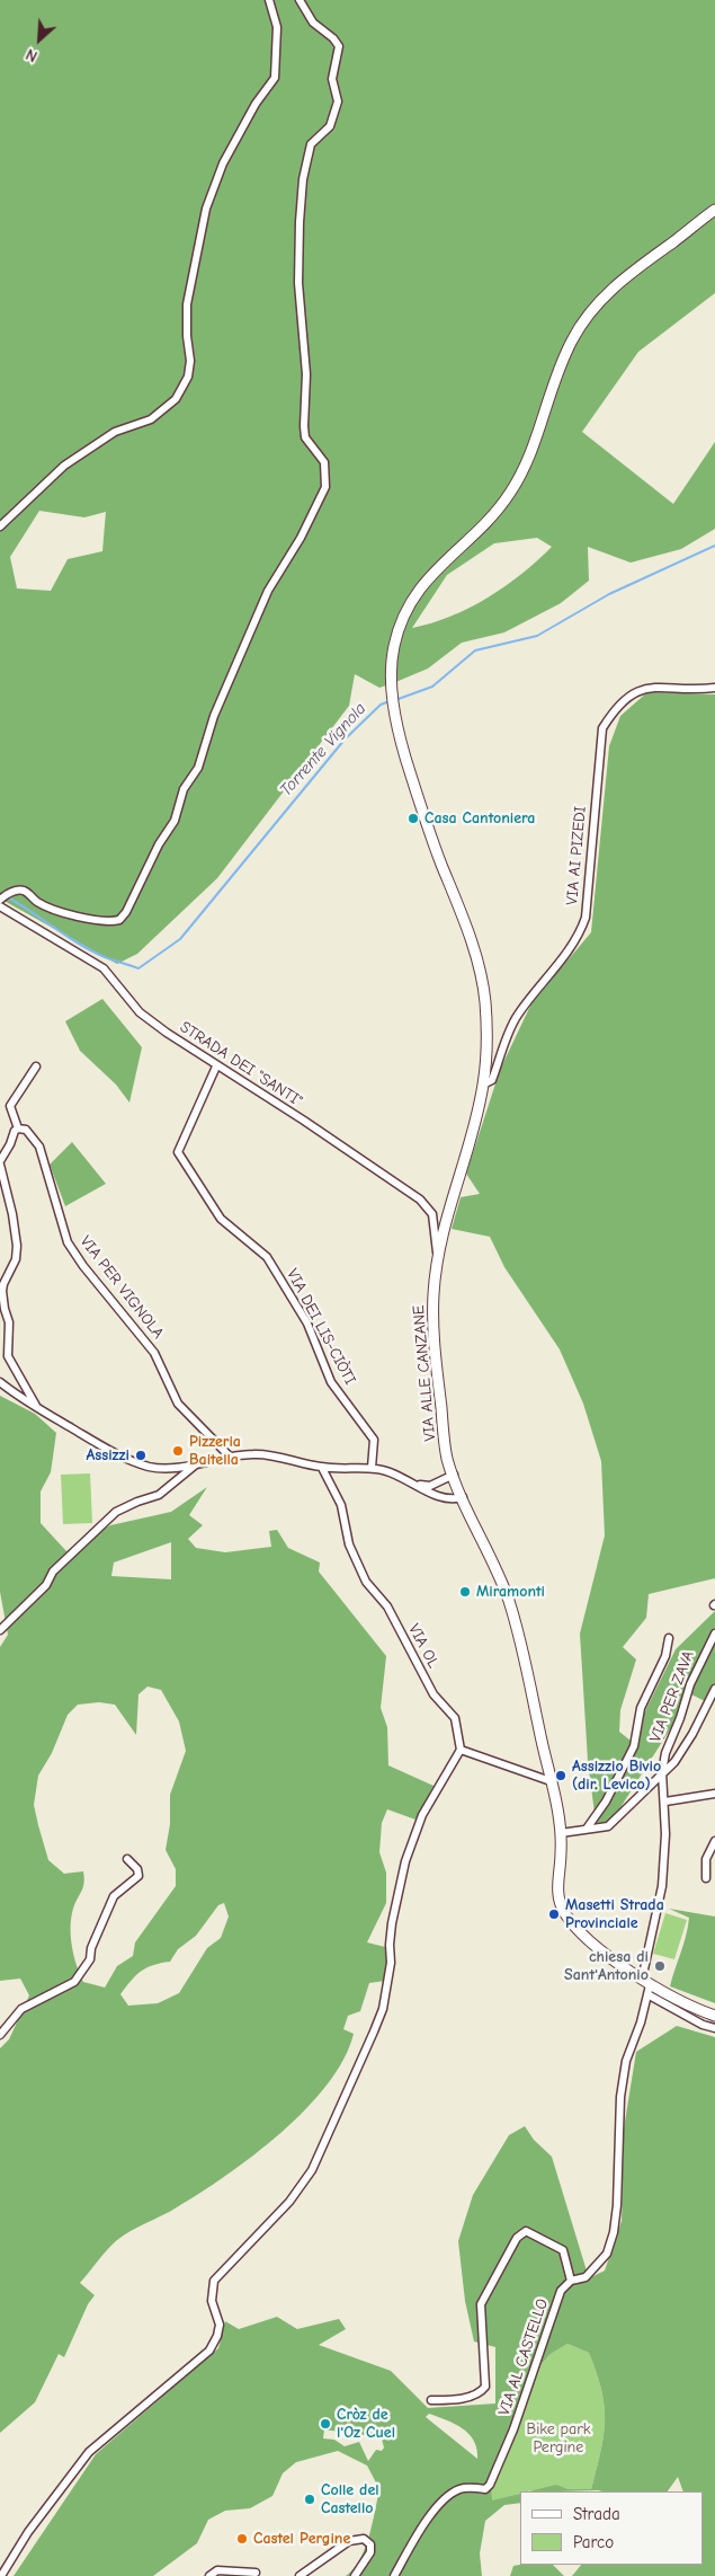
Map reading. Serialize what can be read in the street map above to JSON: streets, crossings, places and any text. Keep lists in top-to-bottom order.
{
  "streets": {
    "main road": ["VIA ALLE CANZANE"],
    "street": [
      "VIA AI PIZEDI",
      "STRADA DEI \"SANTI\"",
      "VIA PER VIGNOLA",
      "VIA DEI LIS-CIÒTI",
      "VIA OL",
      "VIA PER ZAVA",
      "VIA AL CASTELLO"
    ]
  },
  "crossings": [
    ["VIA AI PIZEDI", "VIA ALLE CANZANE"],
    ["STRADA DEI \"SANTI\"", "VIA DEI LIS-CIÒTI"],
    ["STRADA DEI \"SANTI\"", "VIA ALLE CANZANE"],
    ["VIA ALLE CANZANE", "VIA AL CASTELLO"],
    ["VIA PER ZAVA", "VIA AL CASTELLO"]
  ],
  "water": ["Torrente Vignola"],
  "parks": ["Bike park Pergine"],
  "places": [
    "Casa Cantoniera",
    "Pizzeria Baitella",
    "Assizzi",
    "Miramonti",
    "Assizzio Bivio (dir. Levico)",
    "Masetti Strada Provinciale",
    "chiesa di Sant'Antonio",
    "Cròz de l'Oz Cuel",
    "Colle del Castello",
    "Castel Pergine"
  ],
  "legend": ["Strada", "Parco"],
  "north": "bottom left"
}
